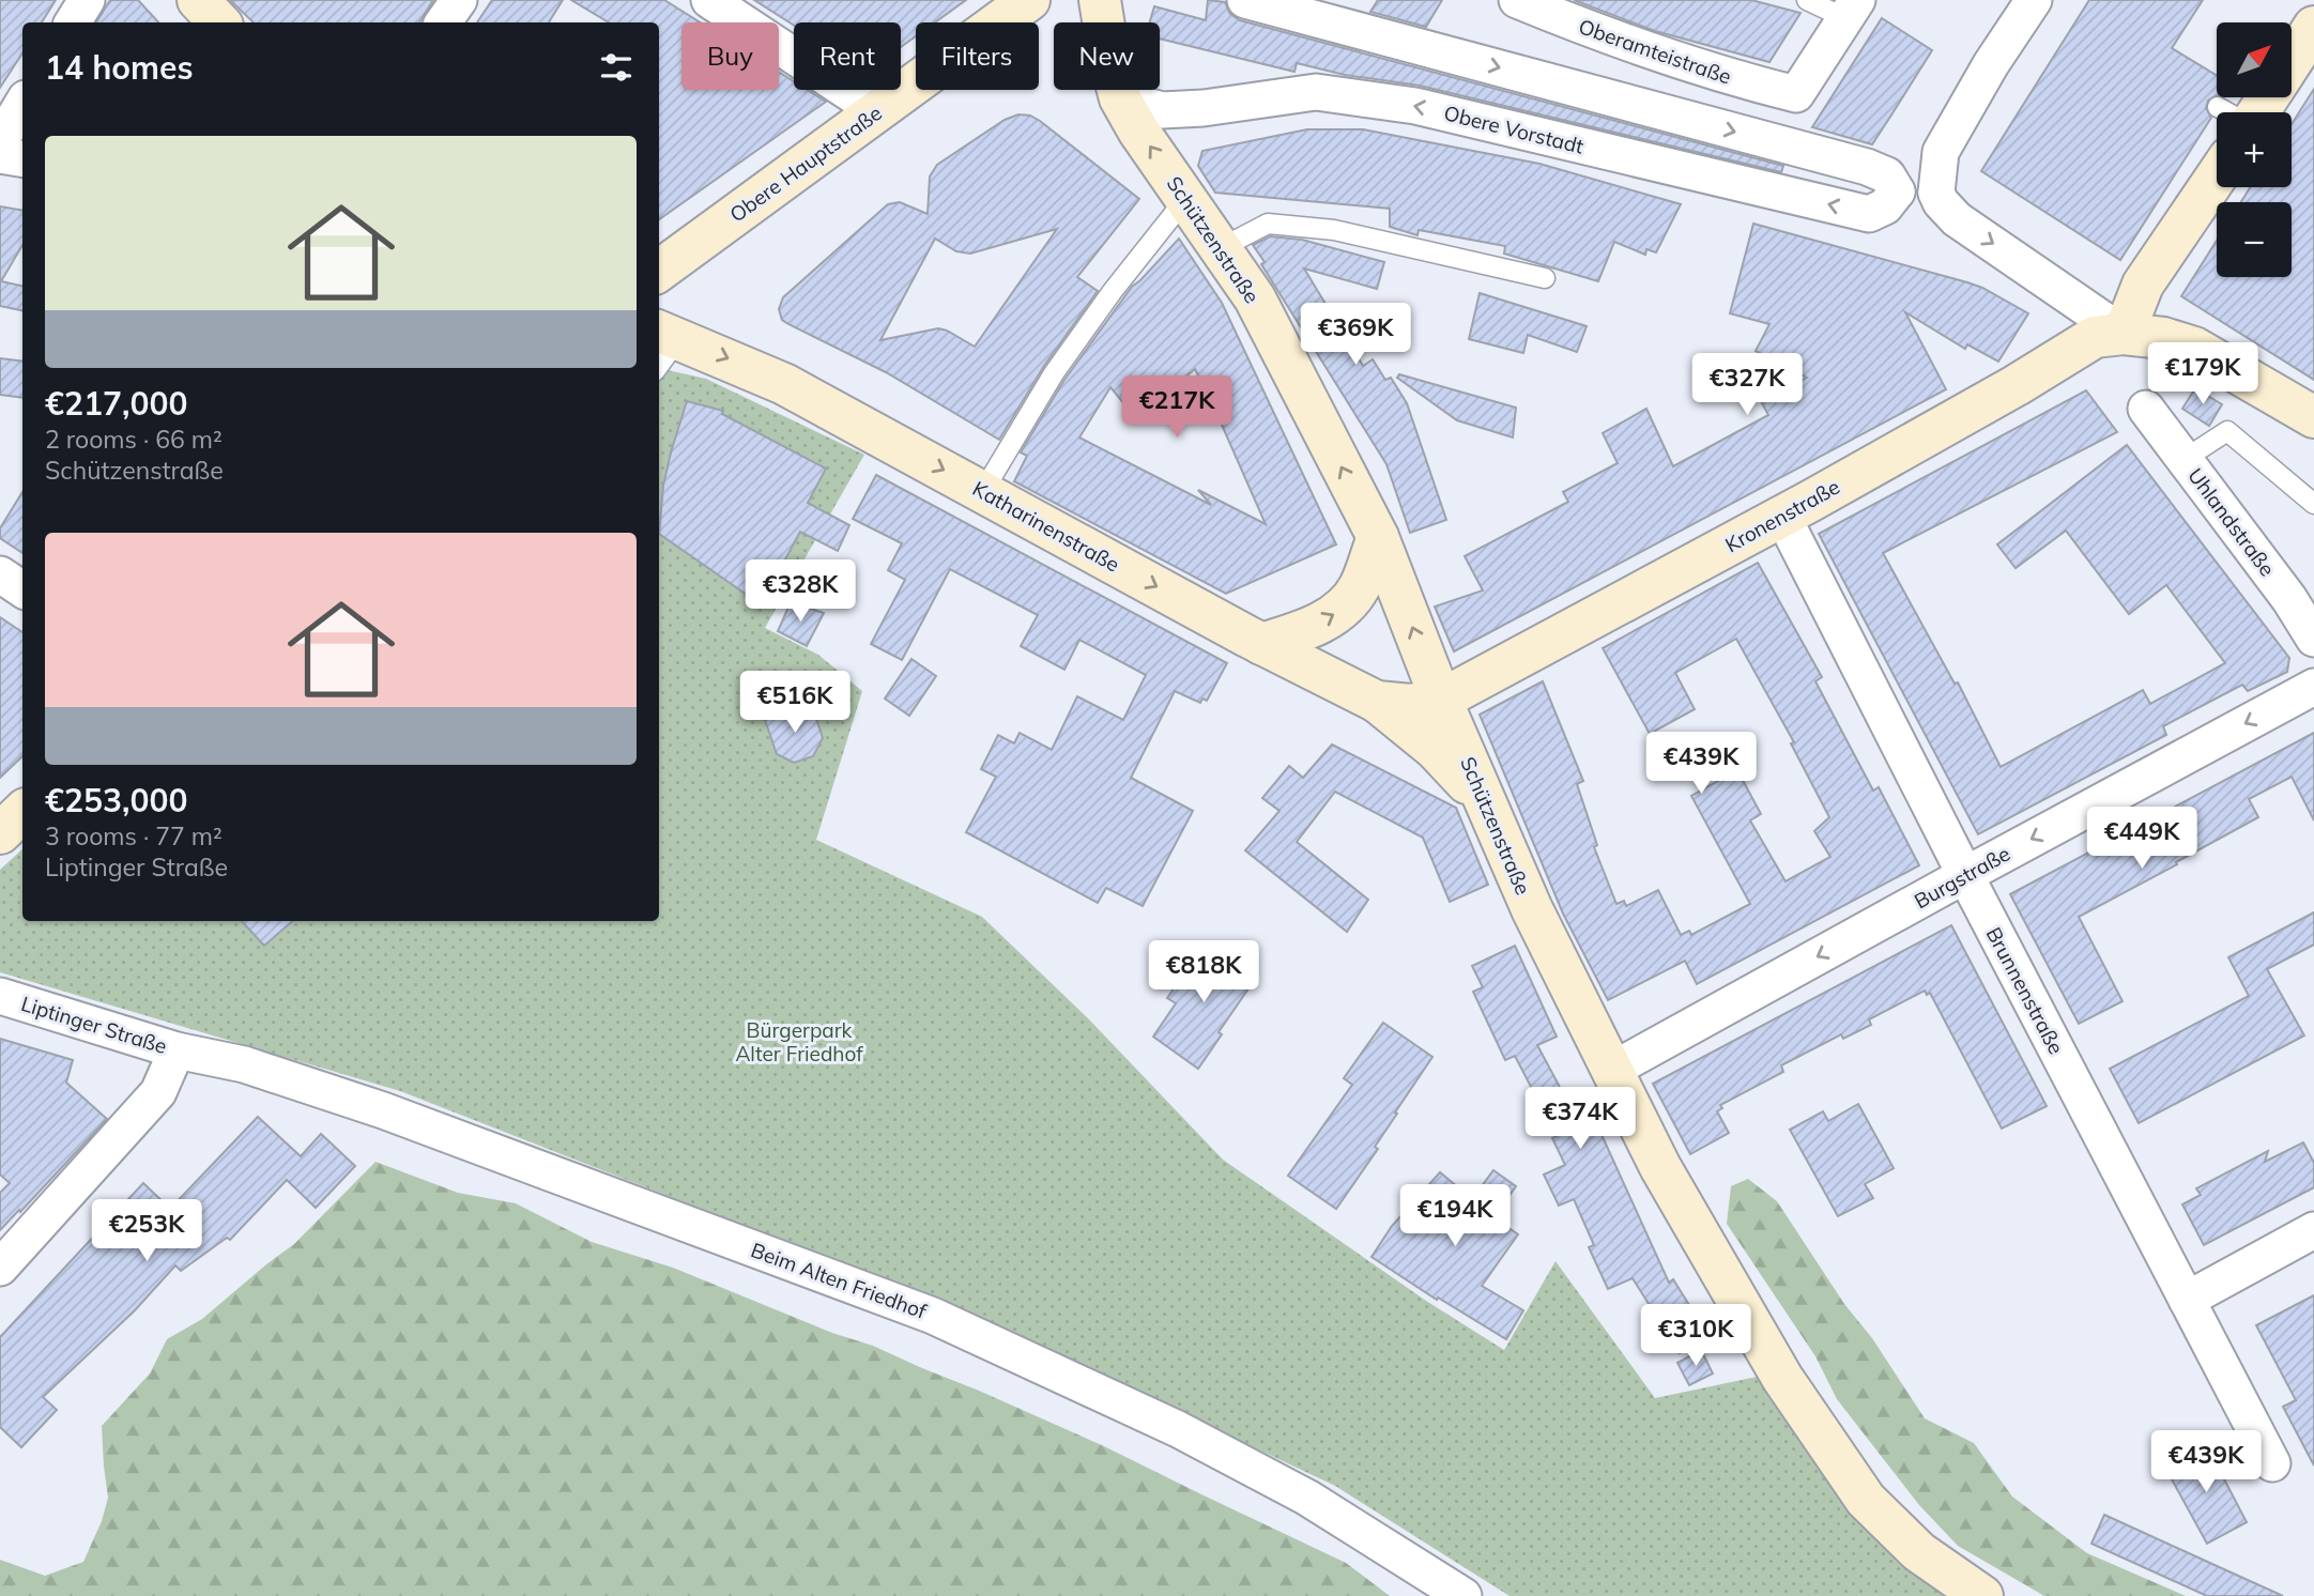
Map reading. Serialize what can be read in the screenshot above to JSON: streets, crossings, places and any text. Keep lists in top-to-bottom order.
{
  "streets": {
    "street": [
      "Oberamteistraße",
      "Obere Vorstadt",
      "Obere Hauptstraße",
      "Schützenstraße",
      "Kronenstraße",
      "Uhlandstraße",
      "Katharinenstraße",
      "Burgstraße",
      "Brunnenstraße",
      "Liptinger Straße",
      "Beim Alten Friedhof"
    ]
  },
  "crossings": [
    ["Obere Vorstadt", "Schützenstraße"],
    ["Schützenstraße", "Kronenstraße"],
    ["Schützenstraße", "Katharinenstraße"],
    ["Schützenstraße", "Burgstraße"],
    ["Kronenstraße", "Katharinenstraße"],
    ["Kronenstraße", "Brunnenstraße"],
    ["Burgstraße", "Brunnenstraße"],
    ["Liptinger Straße", "Beim Alten Friedhof"]
  ],
  "one_way": ["Katharinenstraße", "Burgstraße"],
  "parks": ["Bürgerpark Alter Friedhof"],
  "north": "top right",
  "page": {
    "map_buttons": ["+", "−"],
    "chip": [
      "Buy",
      "Rent",
      "Filters",
      "New"
    ],
    "heading": "14 homes",
    "list": [
      {
        "name": "€217,000",
        "note": "2 rooms · 66 m² · Schützenstraße"
      },
      {
        "name": "€253,000",
        "note": "3 rooms · 77 m² · Liptinger Straße"
      }
    ],
    "price": [
      "€369K",
      "€179K",
      "€327K",
      "€217K",
      "€328K",
      "€516K",
      "€439K",
      "€449K",
      "€818K",
      "€374K",
      "€194K",
      "€253K",
      "€310K",
      "€439K"
    ]
  }
}
